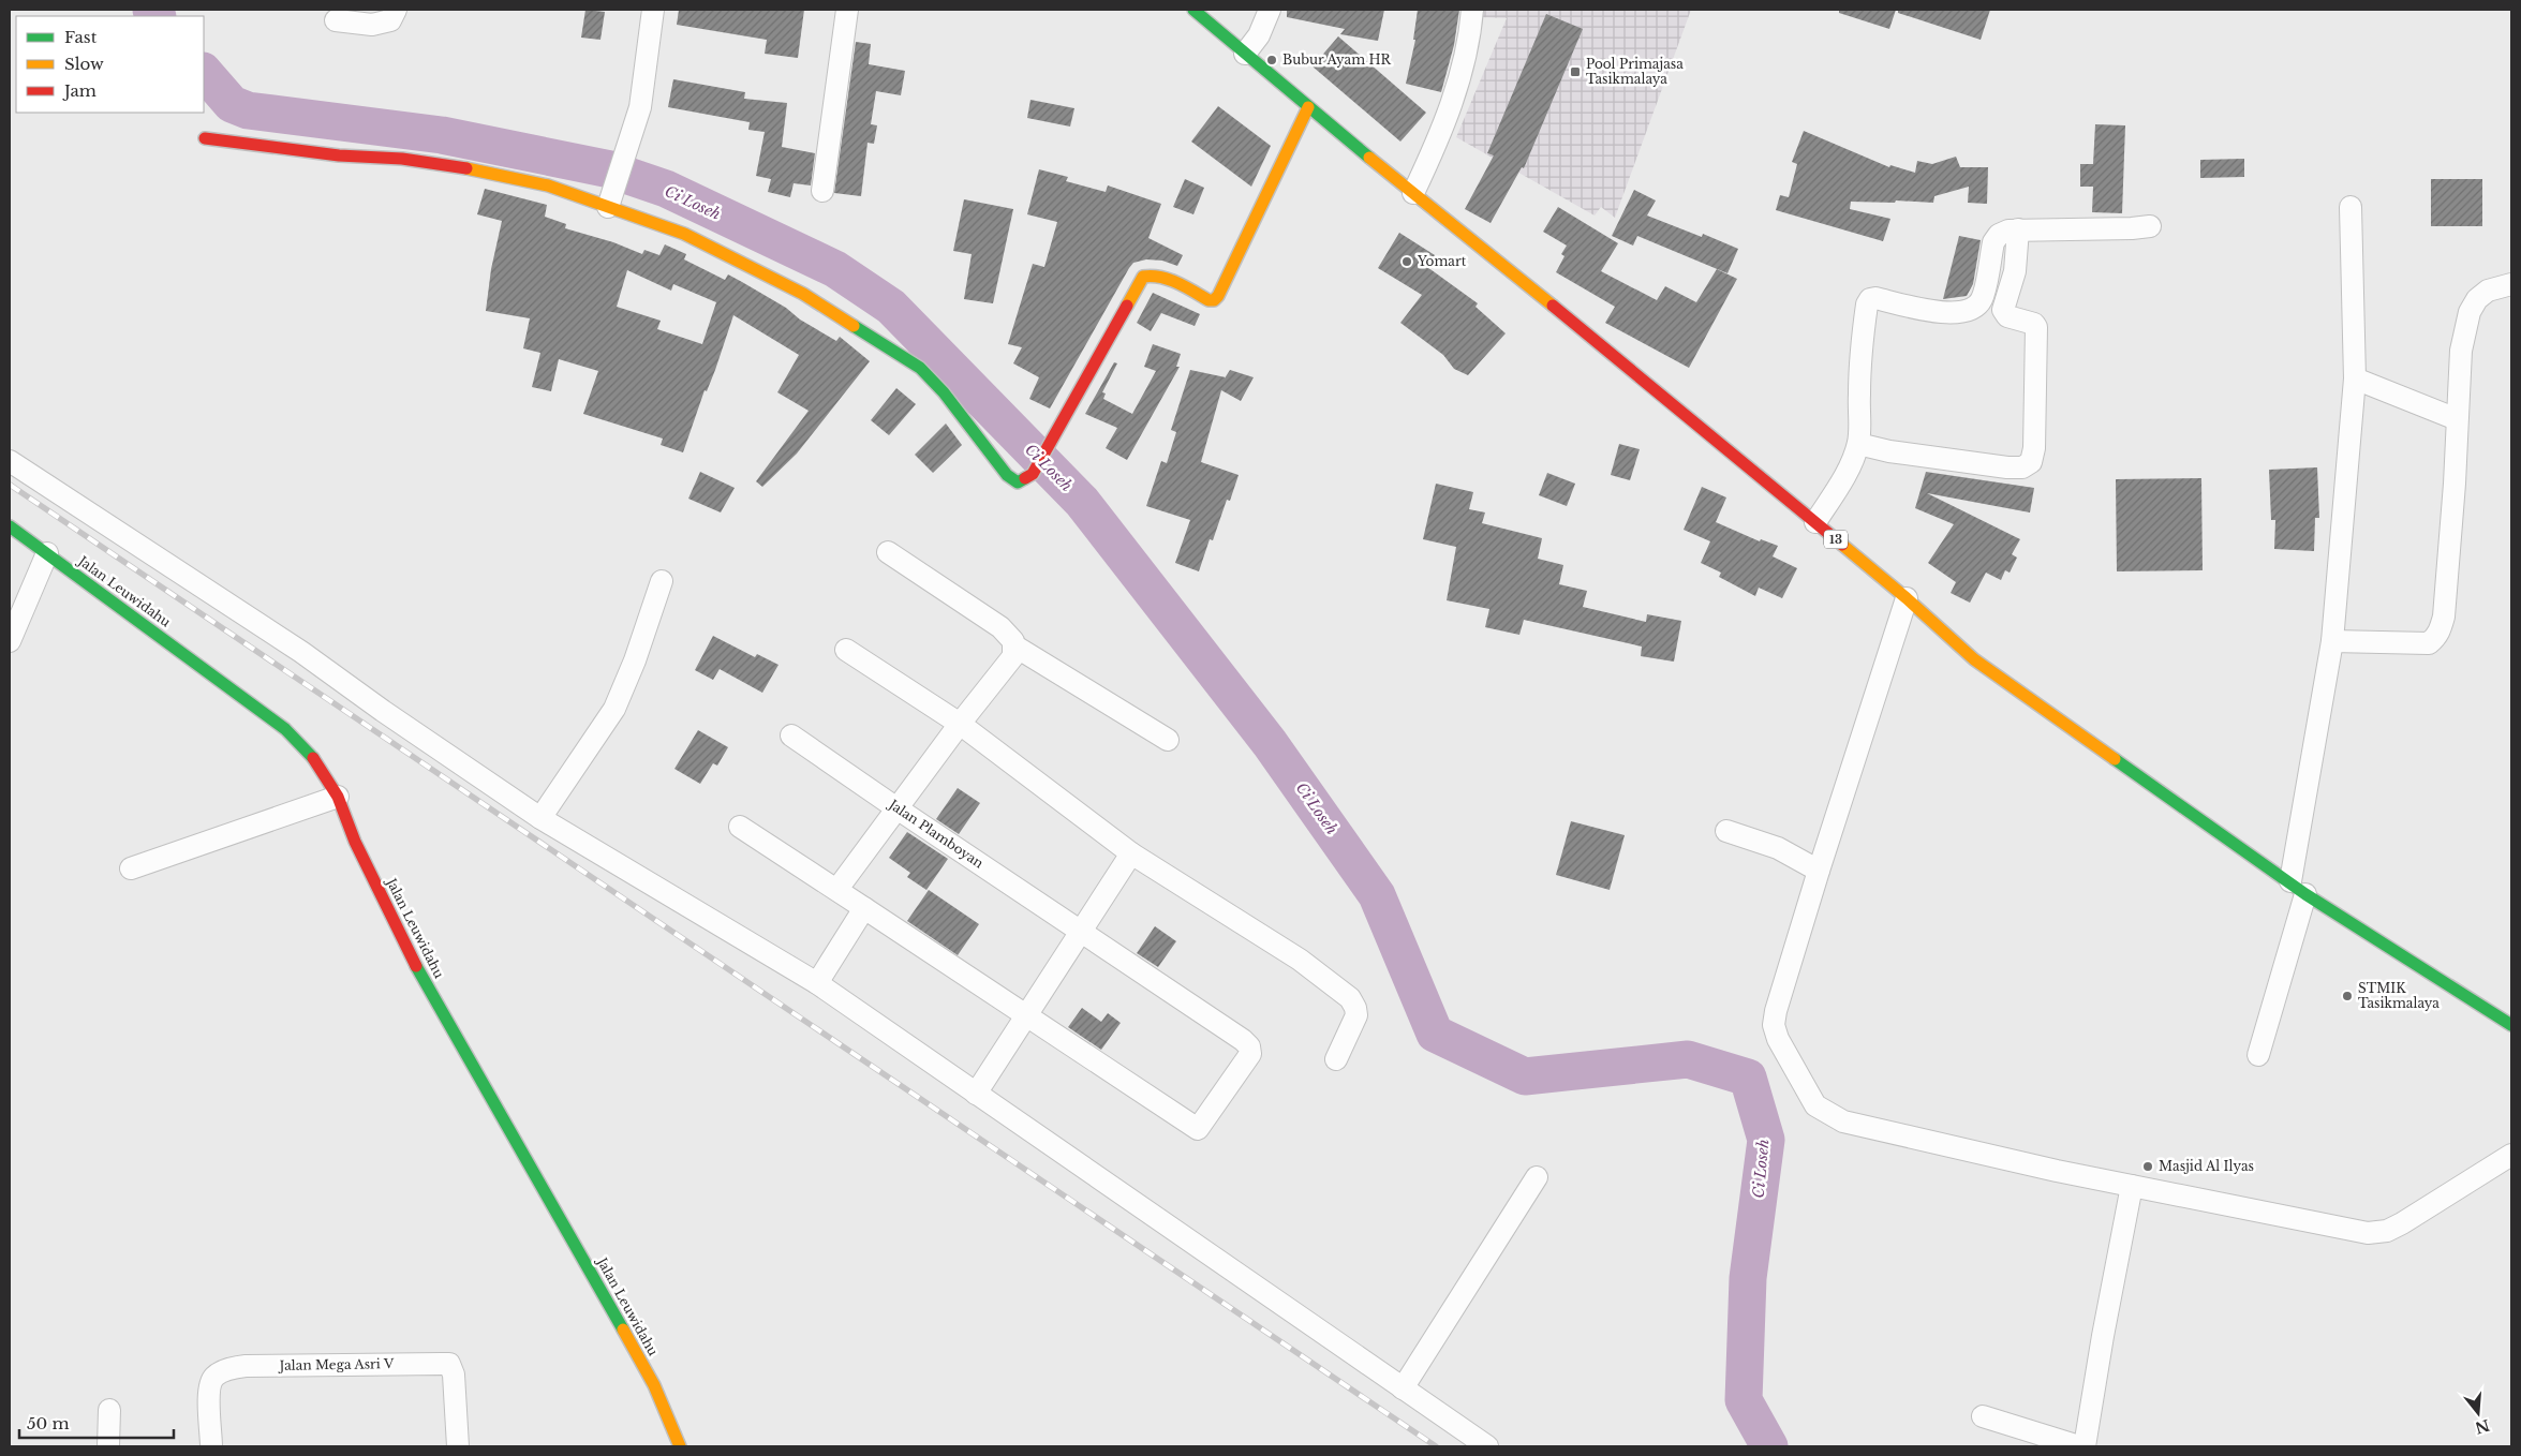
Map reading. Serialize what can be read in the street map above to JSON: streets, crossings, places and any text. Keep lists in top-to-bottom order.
{
  "streets": {
    "main road": ["13", "Jalan Leuwidahu"],
    "street": ["Jalan Plamboyan", "Jalan Mega Asri V"]
  },
  "water": ["Ci Loseh"],
  "places": {
    "other": [
      "Bubur Ayam HR",
      "Yomart",
      "STMIK Tasikmalaya",
      "Masjid Al Ilyas"
    ],
    "transit": ["Pool Primajasa Tasikmalaya"]
  },
  "legend": ["Fast", "Slow", "Jam"],
  "scale_bar": "50 m",
  "north": "bottom"
}
